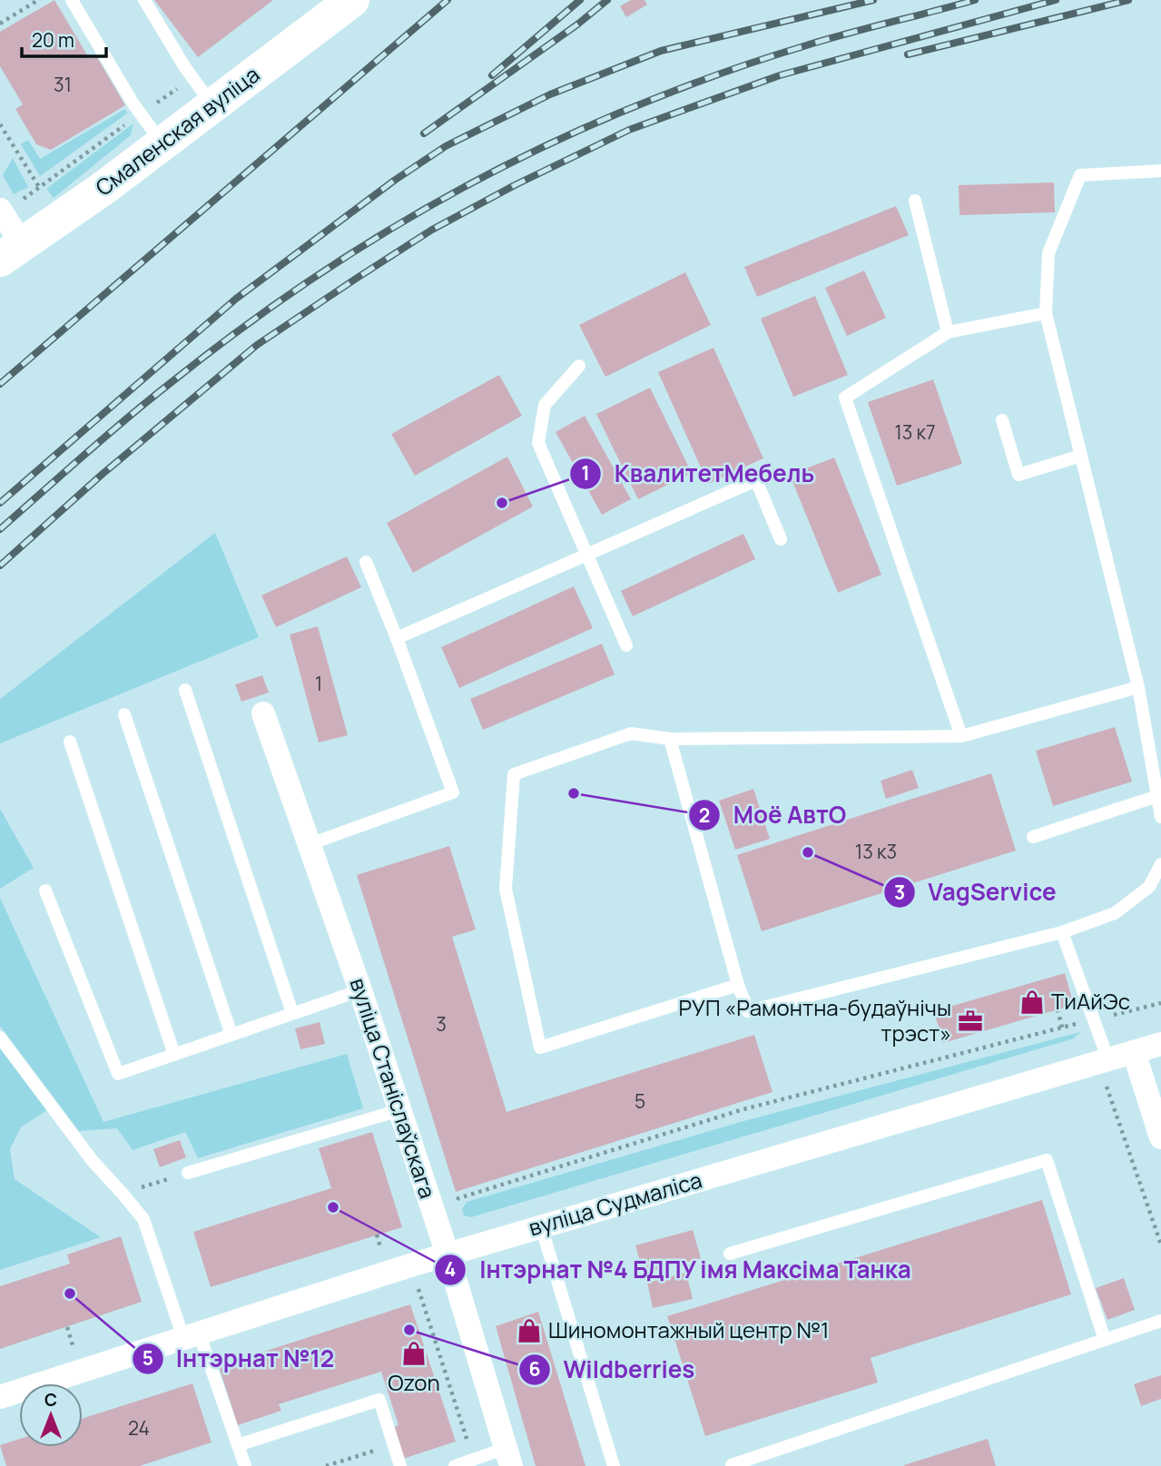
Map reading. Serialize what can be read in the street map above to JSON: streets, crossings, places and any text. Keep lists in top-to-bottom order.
{
  "streets": {
    "main road": ["Смаленская вуліца"],
    "street": ["вуліца Станіслаўскага", "вуліца Судмаліса"]
  },
  "crossings": [
    ["вуліца Станіслаўскага", "вуліца Судмаліса"]
  ],
  "places": {
    "other": [
      "КвалитетМебель",
      "Моё АвтО",
      "VagService",
      "Інтэрнат №4 БДПУ імя Максіма Танка",
      "Інтэрнат №12",
      "Wildberries"
    ],
    "shop": ["ТиАйЭс", "Шиномонтажный центр №1", "Ozon"],
    "office": ["РУП «Рамонтна-будаўнічы трэст»"]
  },
  "house_numbers": [
    "31",
    "13 к7",
    "1",
    "13 к3",
    "3",
    "5",
    "24"
  ],
  "scale_bar": "20 m",
  "north": "top"
}
